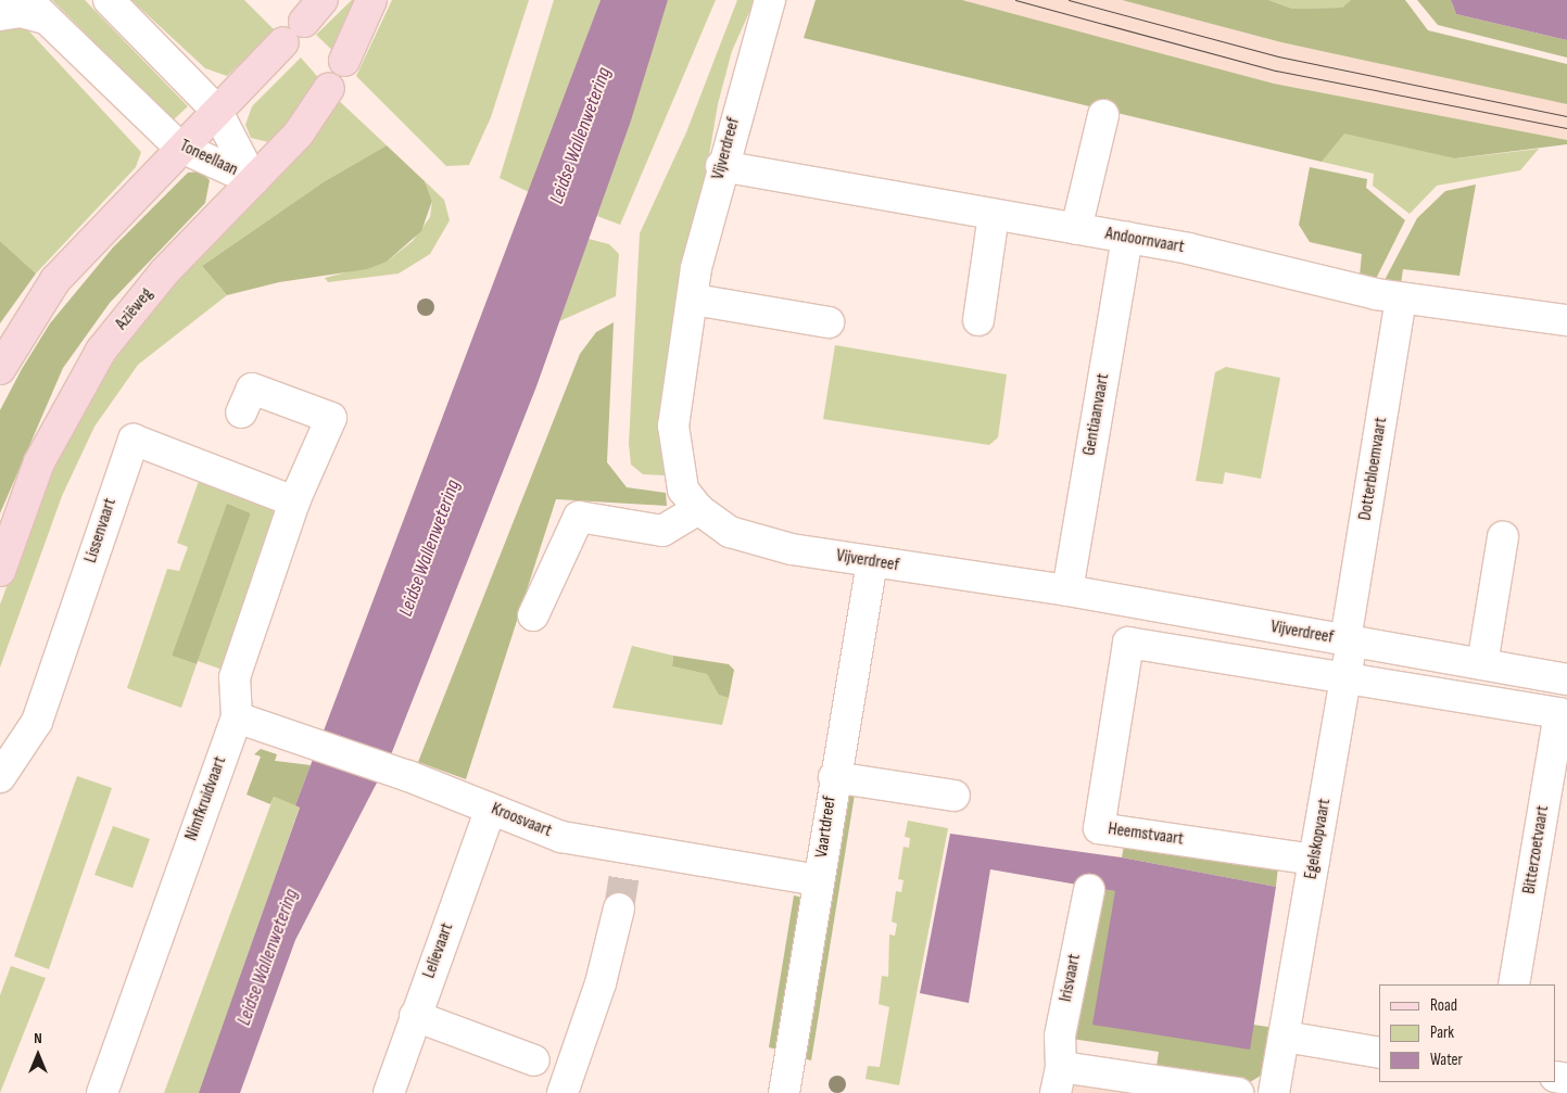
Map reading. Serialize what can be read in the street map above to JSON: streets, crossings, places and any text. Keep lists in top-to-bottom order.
{
  "streets": {
    "main road": ["Aziëweg"],
    "street": [
      "Vijverdreef",
      "Toneellaan",
      "Andoornvaart",
      "Gentiaanvaart",
      "Dotterbloemvaart",
      "Lissenvaart",
      "Nimfkruidvaart",
      "Kroosvaart",
      "Vaartdreef",
      "Heemstvaart",
      "Egelskopvaart",
      "Bitterzoetvaart",
      "Lelievaart",
      "Irisvaart"
    ]
  },
  "crossings": [
    ["Vijverdreef", "Andoornvaart"],
    ["Vijverdreef", "Gentiaanvaart"],
    ["Vijverdreef", "Dotterbloemvaart"],
    ["Vijverdreef", "Vaartdreef"],
    ["Vijverdreef", "Egelskopvaart"],
    ["Toneellaan", "Aziëweg"],
    ["Andoornvaart", "Gentiaanvaart"],
    ["Andoornvaart", "Dotterbloemvaart"],
    ["Dotterbloemvaart", "Egelskopvaart"],
    ["Lissenvaart", "Nimfkruidvaart"],
    ["Nimfkruidvaart", "Kroosvaart"],
    ["Kroosvaart", "Vaartdreef"],
    ["Kroosvaart", "Lelievaart"],
    ["Heemstvaart", "Egelskopvaart"],
    ["Heemstvaart", "Bitterzoetvaart"],
    ["Egelskopvaart", "Bitterzoetvaart"]
  ],
  "water": ["Leidse Wallenwetering"],
  "legend": ["Road", "Park", "Water"],
  "north": "top"
}
